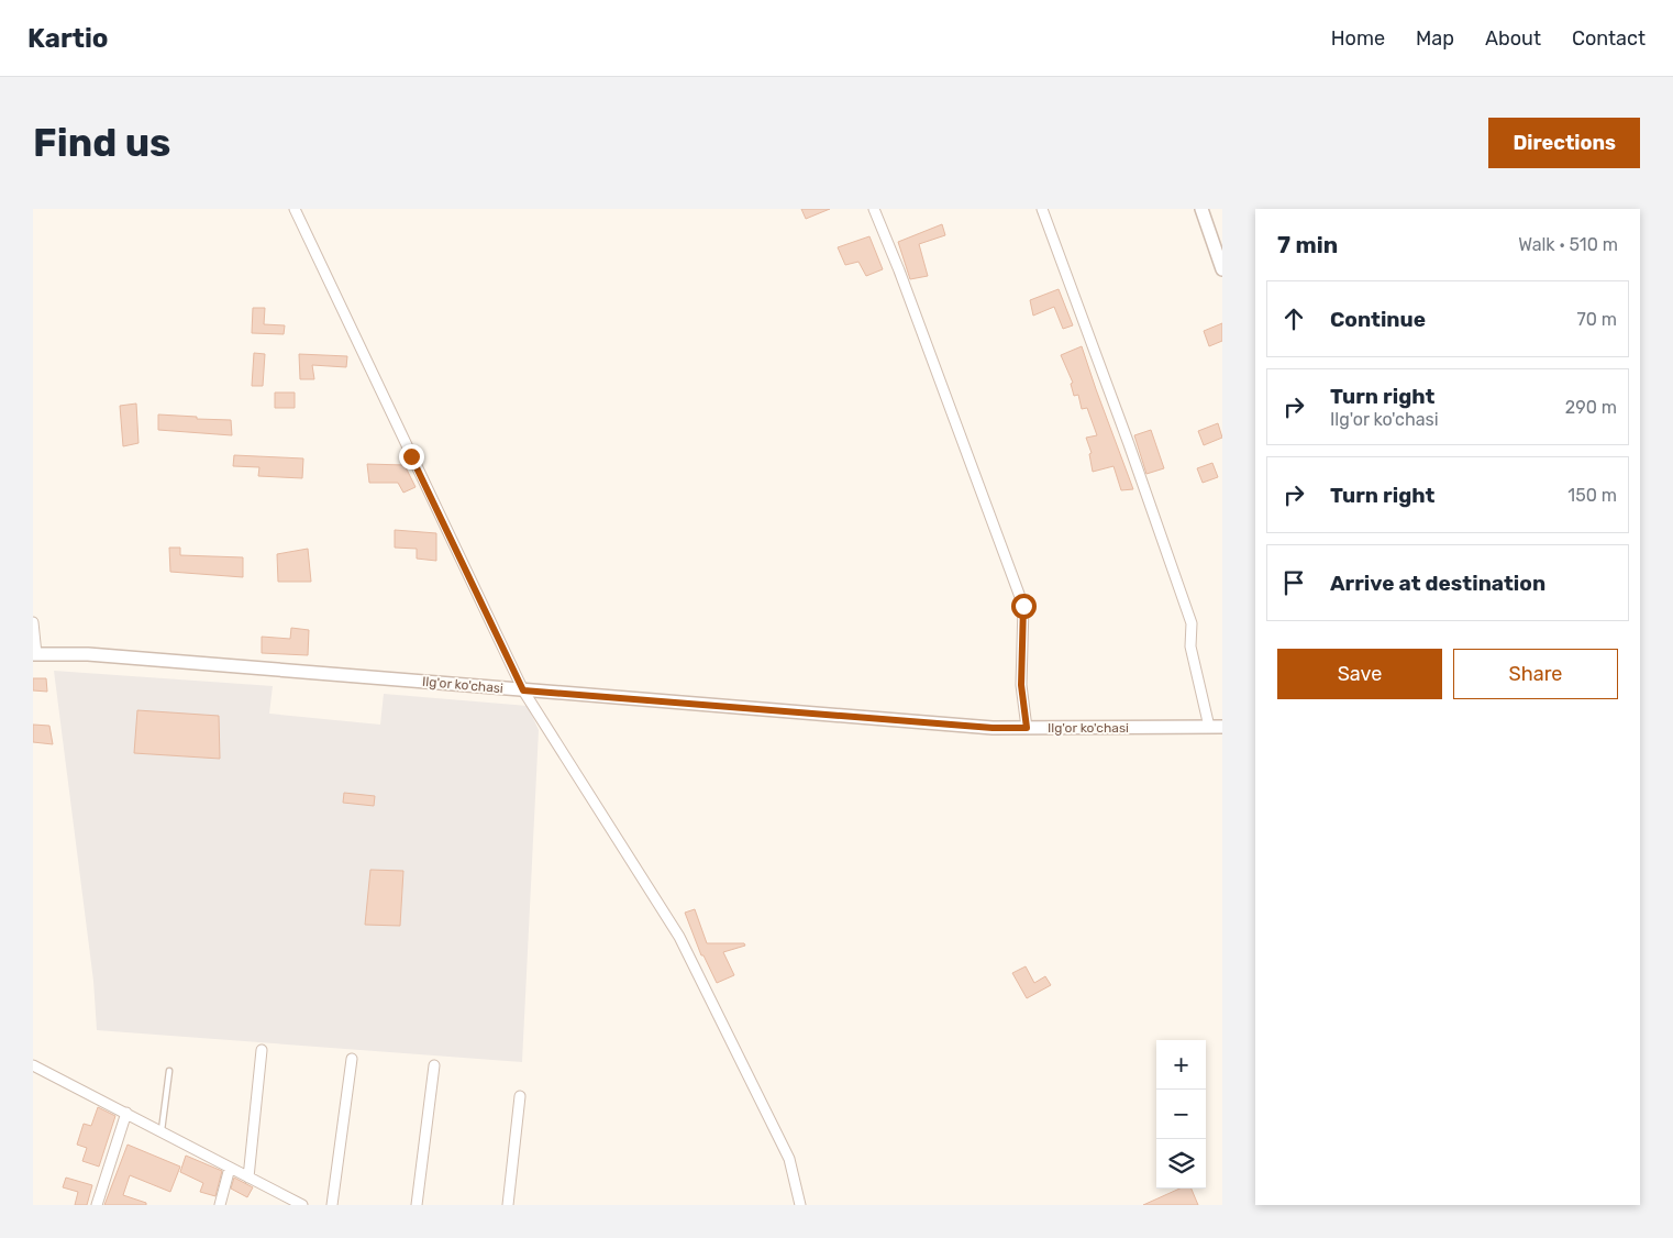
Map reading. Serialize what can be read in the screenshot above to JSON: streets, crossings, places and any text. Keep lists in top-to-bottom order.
{
  "streets": {
    "street": ["Ilg'or ko'chasi"]
  },
  "page": {
    "header": "Kartio",
    "nav": [
      "Home",
      "Map",
      "About",
      "Contact"
    ],
    "buttons": [
      "Directions",
      ["Save", "Share"]
    ],
    "title": "Find us",
    "heading": ["7 min", "Walk · 510 m"],
    "list": [
      ["Continue", "70 m"],
      ["Turn right", "Ilg'or ko'chasi", "290 m"],
      ["Turn right", "150 m"],
      "Arrive at destination"
    ],
    "map_buttons": ["+", "−"]
  }
}
